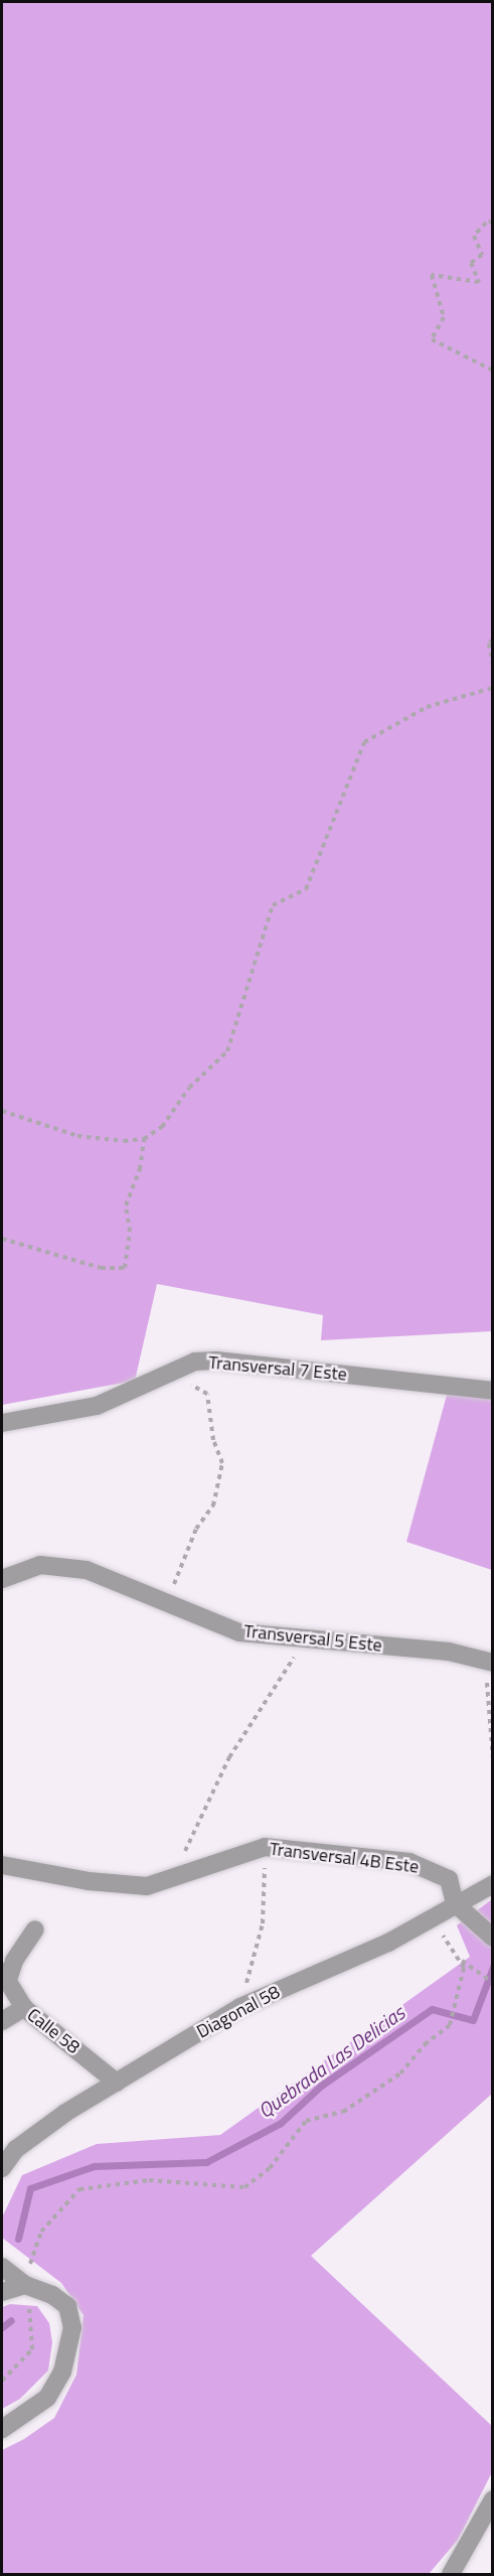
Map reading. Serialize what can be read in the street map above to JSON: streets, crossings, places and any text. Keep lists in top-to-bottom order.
{
  "streets": {
    "street": [
      "Transversal 7 Este",
      "Transversal 5 Este",
      "Transversal 4B Este",
      "Diagonal 58",
      "Calle 58"
    ]
  },
  "crossings": [
    ["Transversal 4B Este", "Diagonal 58"],
    ["Diagonal 58", "Calle 58"]
  ],
  "water": ["Quebrada Las Delicias"]
}
